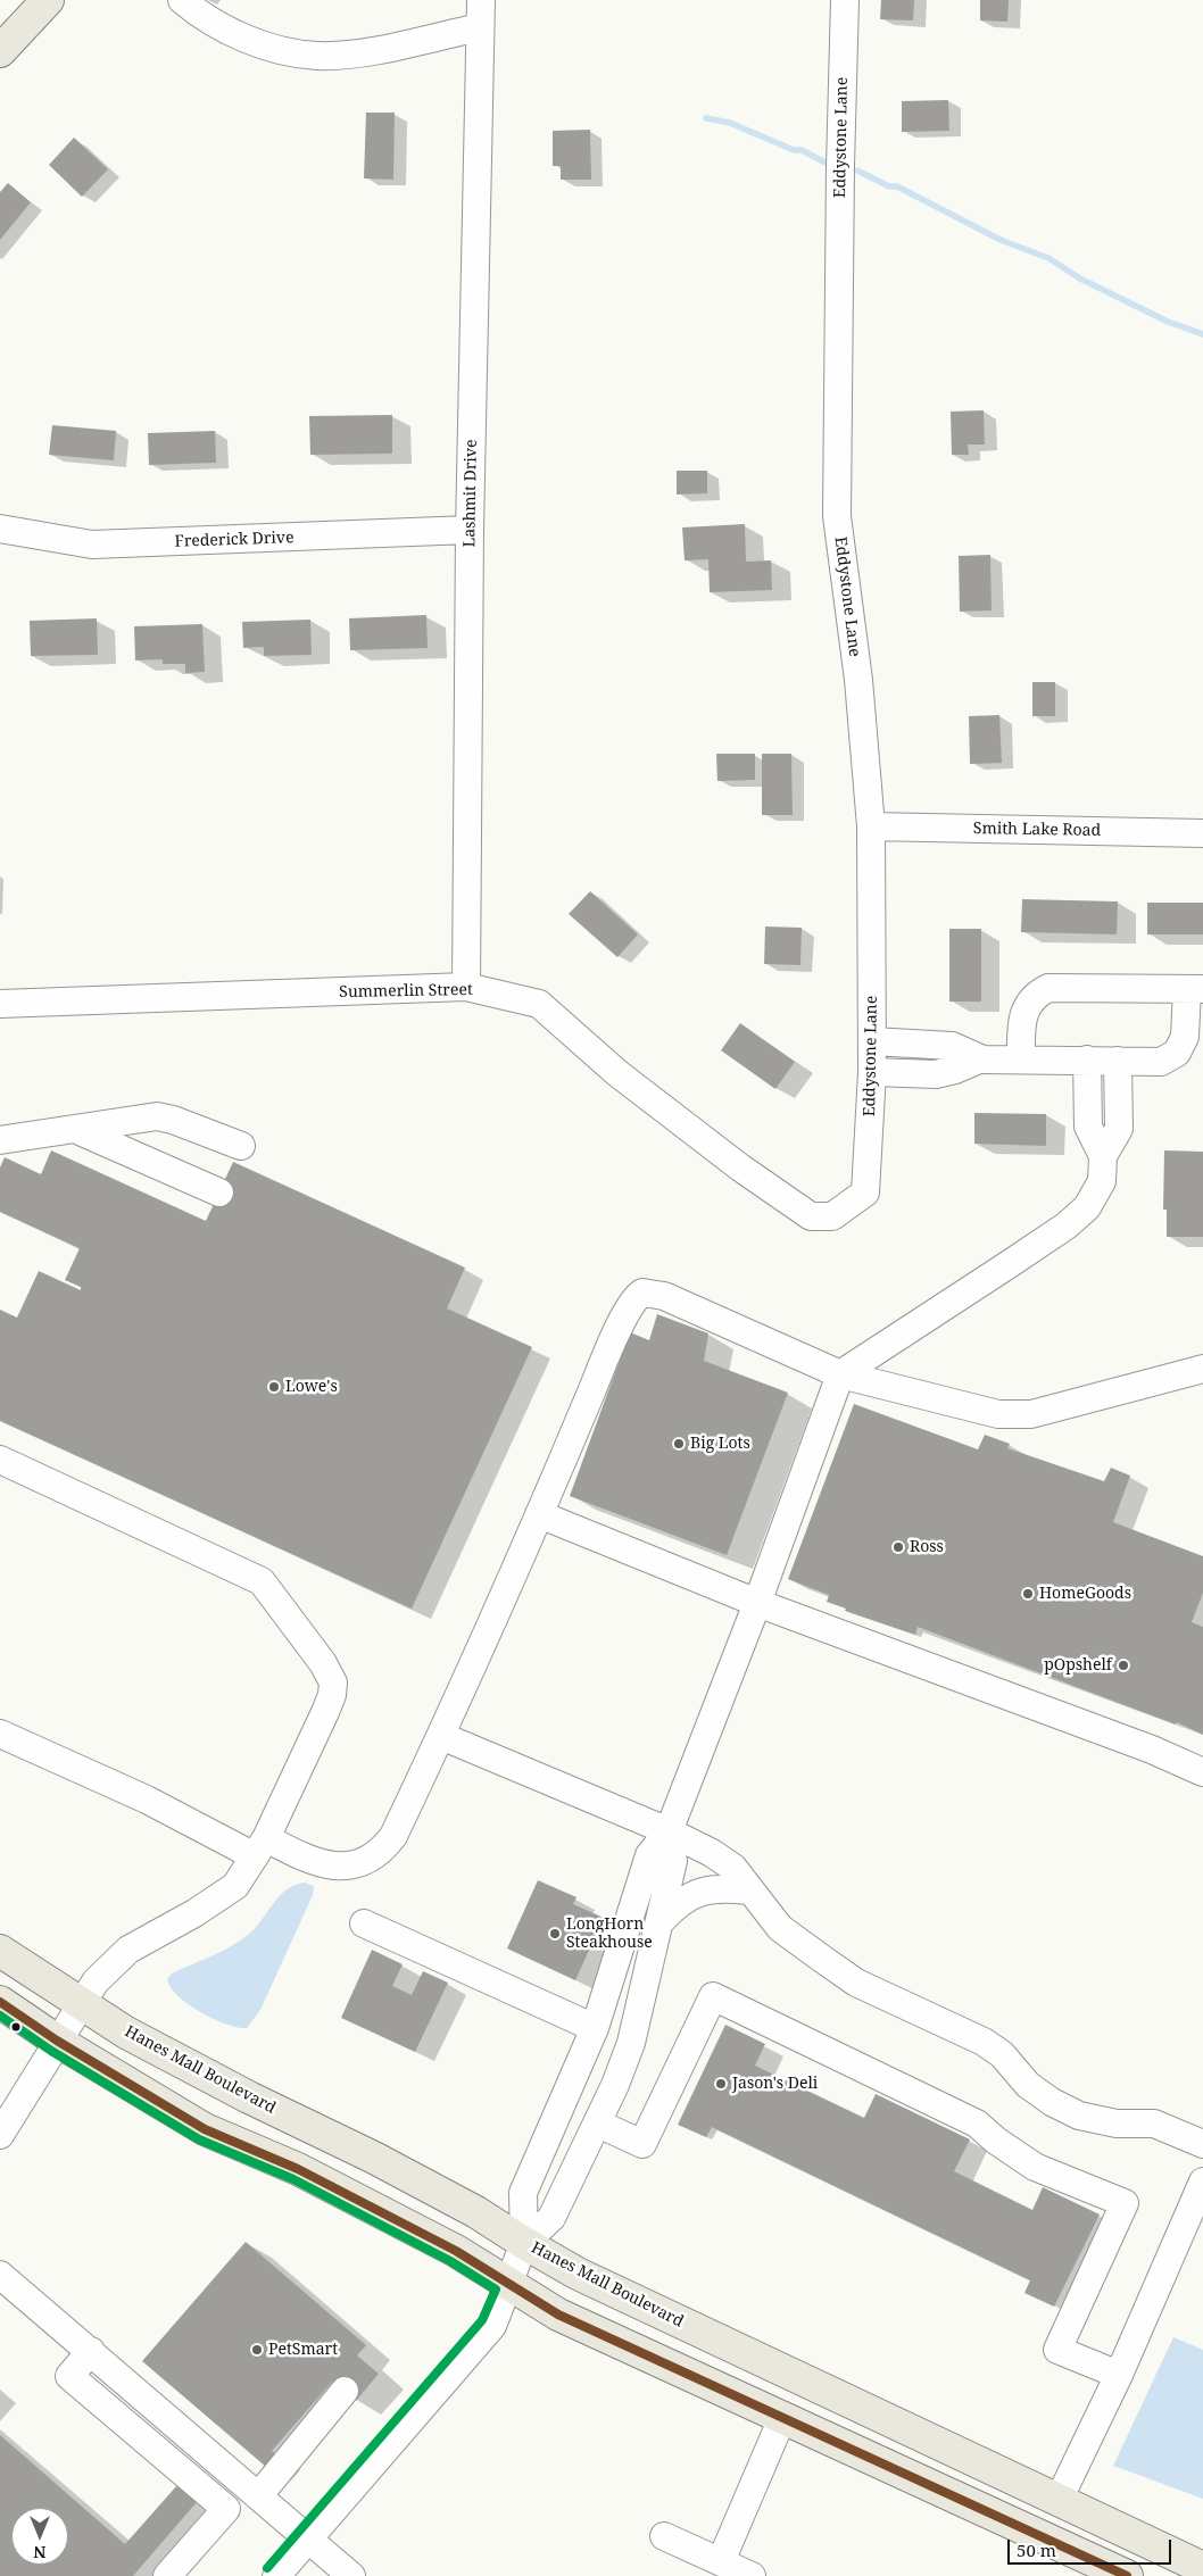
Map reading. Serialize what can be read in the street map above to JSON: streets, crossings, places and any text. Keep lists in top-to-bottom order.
{
  "streets": {
    "main road": ["Hanes Mall Boulevard"],
    "street": [
      "Eddystone Lane",
      "Lashmit Drive",
      "Frederick Drive",
      "Smith Lake Road",
      "Summerlin Street"
    ]
  },
  "crossings": [
    ["Eddystone Lane", "Smith Lake Road"],
    ["Eddystone Lane", "Summerlin Street"],
    ["Lashmit Drive", "Frederick Drive"],
    ["Lashmit Drive", "Summerlin Street"]
  ],
  "places": [
    "Lowe's",
    "Big Lots",
    "Ross",
    "HomeGoods",
    "pOpshelf",
    "LongHorn Steakhouse",
    "Jason's Deli",
    "PetSmart"
  ],
  "scale_bar": "50 m",
  "north": "bottom"
}
